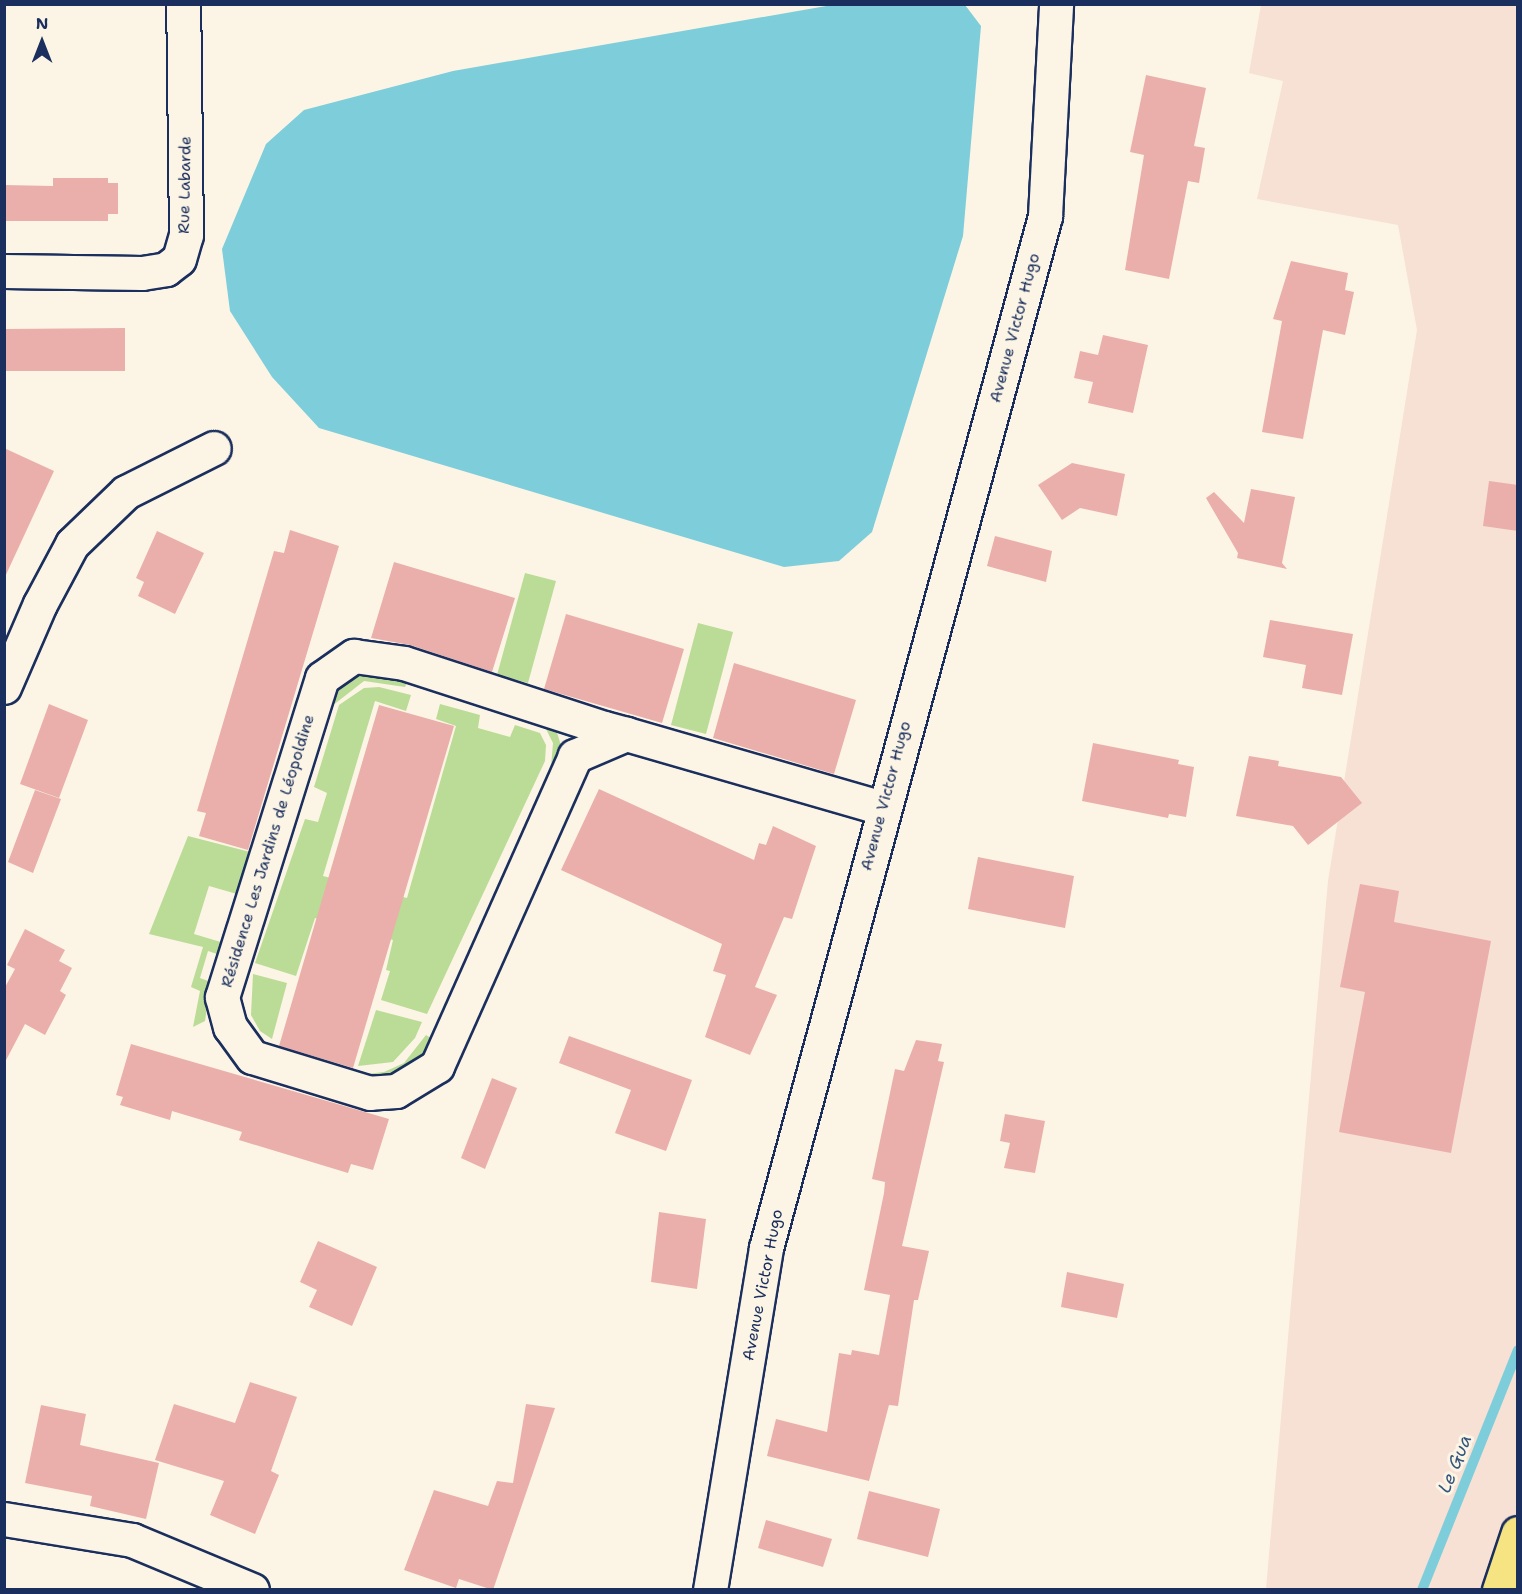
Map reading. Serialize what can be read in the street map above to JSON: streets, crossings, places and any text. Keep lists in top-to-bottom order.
{
  "streets": {
    "street": ["Rue Labarde", "Avenue Victor Hugo", "Résidence Les Jardins de Léopoldine"]
  },
  "crossings": [
    ["Avenue Victor Hugo", "Résidence Les Jardins de Léopoldine"]
  ],
  "water": ["Le Gua"],
  "north": "top"
}
